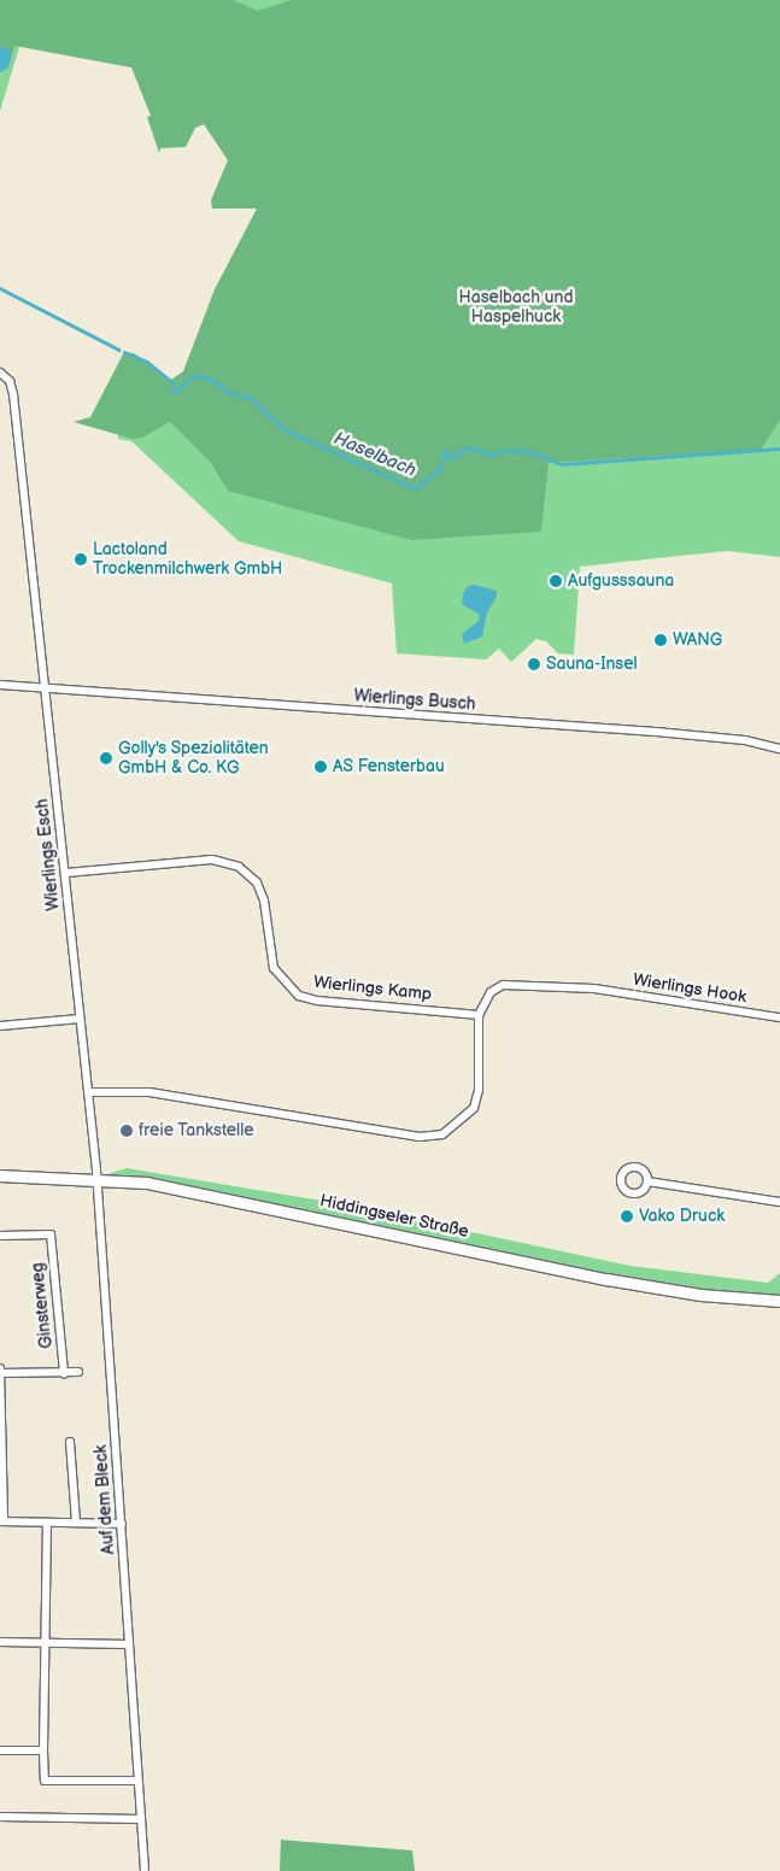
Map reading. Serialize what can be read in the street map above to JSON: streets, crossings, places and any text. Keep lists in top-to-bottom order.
{
  "streets": {
    "street": [
      "Wierlings Busch",
      "Wierlings Esch",
      "Wierlings Kamp",
      "Wierlings Hook",
      "Hiddingseler Straße",
      "Ginsterweg",
      "Auf dem Bleck"
    ]
  },
  "crossings": [
    ["Wierlings Busch", "Wierlings Esch"],
    ["Wierlings Esch", "Wierlings Kamp"],
    ["Wierlings Esch", "Hiddingseler Straße"],
    ["Wierlings Esch", "Auf dem Bleck"],
    ["Wierlings Kamp", "Wierlings Hook"],
    ["Hiddingseler Straße", "Auf dem Bleck"]
  ],
  "water": ["Haselbach"],
  "parks": ["Haselbach und Haspelhuck"],
  "places": [
    "Lactoland Trockenmilchwerk GmbH",
    "Aufgusssauna",
    "WANG",
    "Sauna-Insel",
    "Golly's Spezialitäten GmbH & Co. KG",
    "AS Fensterbau",
    "freie Tankstelle",
    "Vako Druck"
  ]
}
